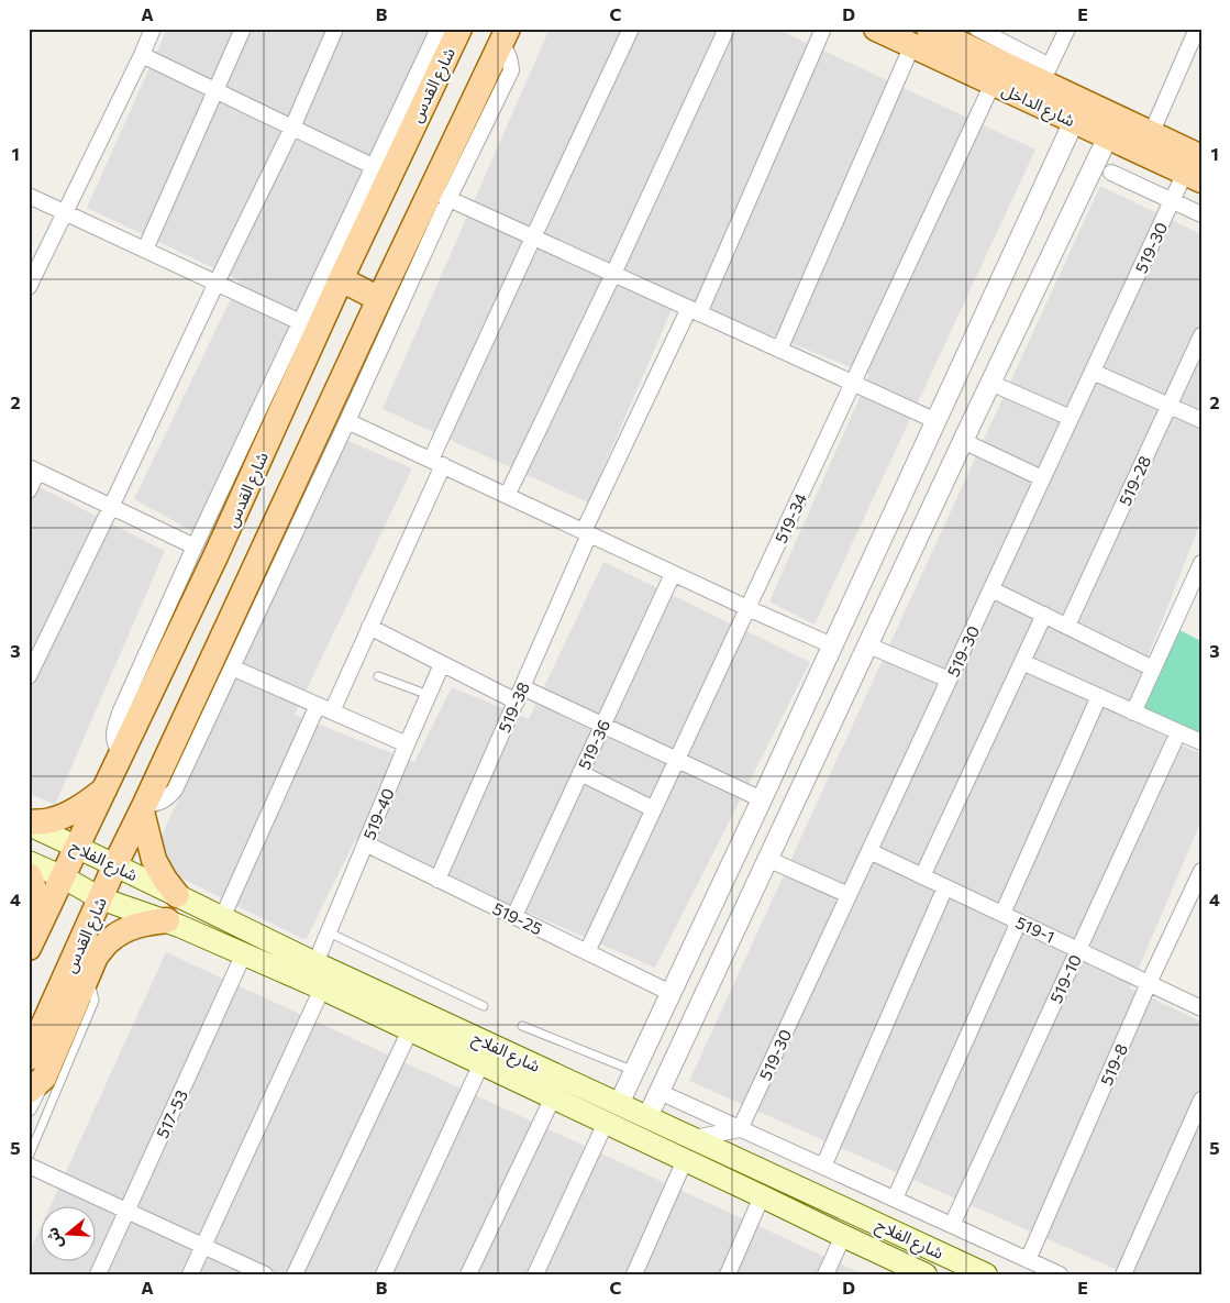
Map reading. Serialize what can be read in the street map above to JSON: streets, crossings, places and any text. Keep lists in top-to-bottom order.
{
  "streets": {
    "main road": ["شارع القدس", "شارع الداخل", "شارع الفلاح"],
    "street": [
      "519-30",
      "519-28",
      "519-34",
      "519-38",
      "519-36",
      "519-40",
      "519-25",
      "519-1",
      "519-10",
      "519-8",
      "517-53"
    ]
  },
  "crossings": [
    ["شارع القدس", "شارع الفلاح"],
    ["شارع الداخل", "519-30"],
    ["شارع الداخل", "519-34"],
    ["519-30", "519-1"],
    ["519-34", "519-25"],
    ["519-38", "519-25"],
    ["519-36", "519-25"],
    ["519-40", "شارع الفلاح"],
    ["519-40", "519-25"],
    ["شارع الفلاح", "517-53"],
    ["519-1", "519-10"],
    ["519-1", "519-8"]
  ],
  "north": "left",
  "grid": {
    "columns": [
      "A",
      "B",
      "C",
      "D",
      "E"
    ],
    "rows": [
      "1",
      "2",
      "3",
      "4",
      "5"
    ]
  }
}
